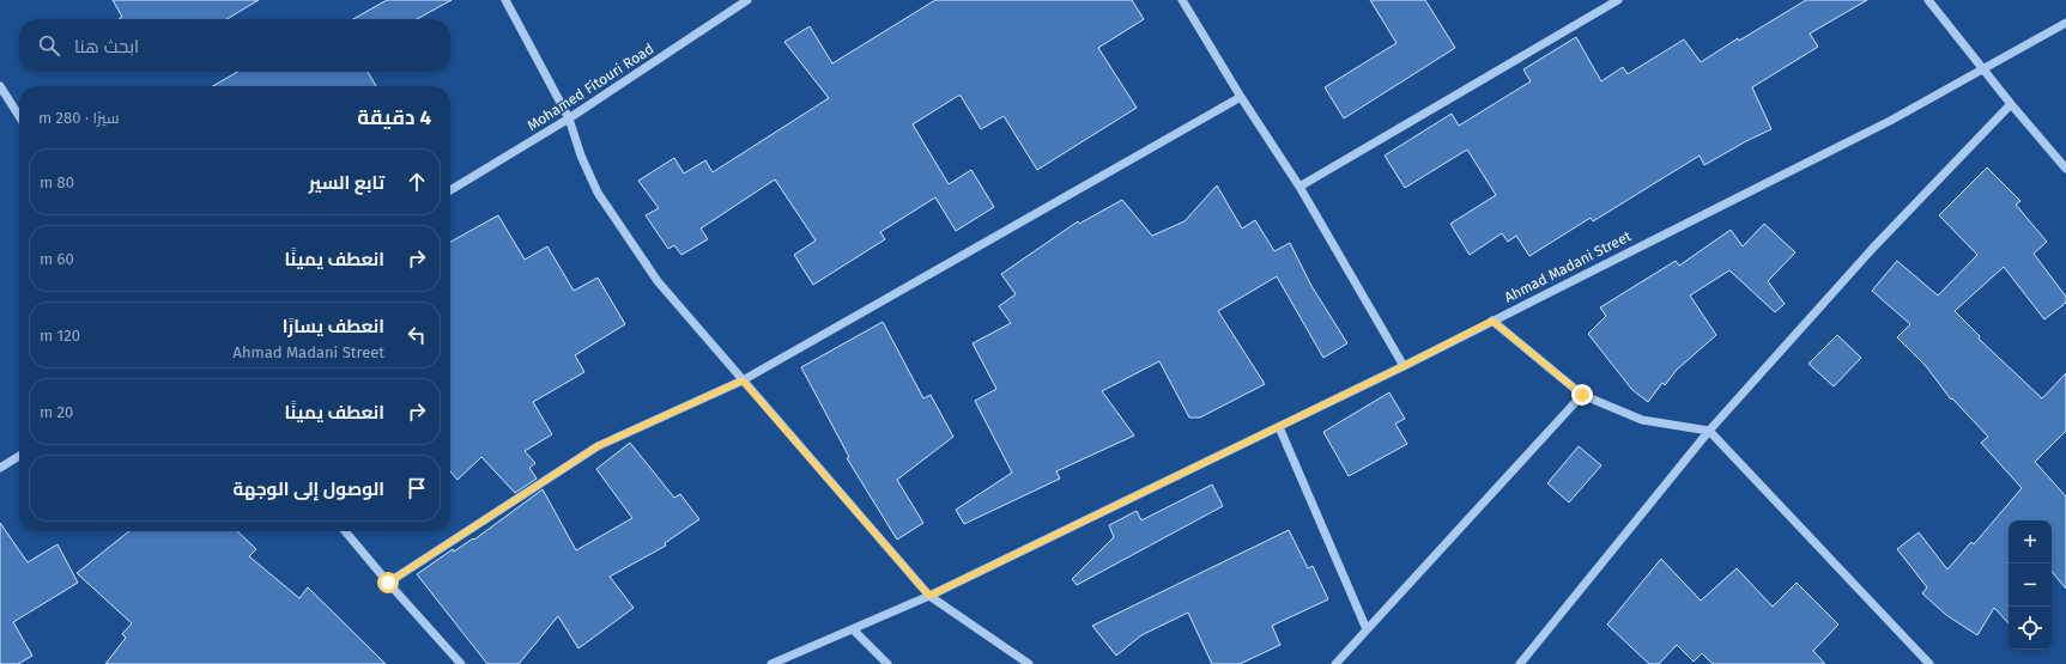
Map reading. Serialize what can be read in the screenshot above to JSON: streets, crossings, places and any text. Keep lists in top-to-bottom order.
{
  "streets": {
    "street": ["Mohamed Fitouri Road", "Ahmad Madani Street"]
  },
  "page": {
    "search": "ابحث هنا",
    "heading": ["4 دقيقة", "سيرًا · 280 m"],
    "list": [
      ["تابع السير", "80 m"],
      ["انعطف يمينًا", "60 m"],
      ["انعطف يسارًا", "Ahmad Madani Street", "120 m"],
      ["انعطف يمينًا", "20 m"],
      "الوصول إلى الوجهة"
    ],
    "map_buttons": ["+", "−"]
  }
}
